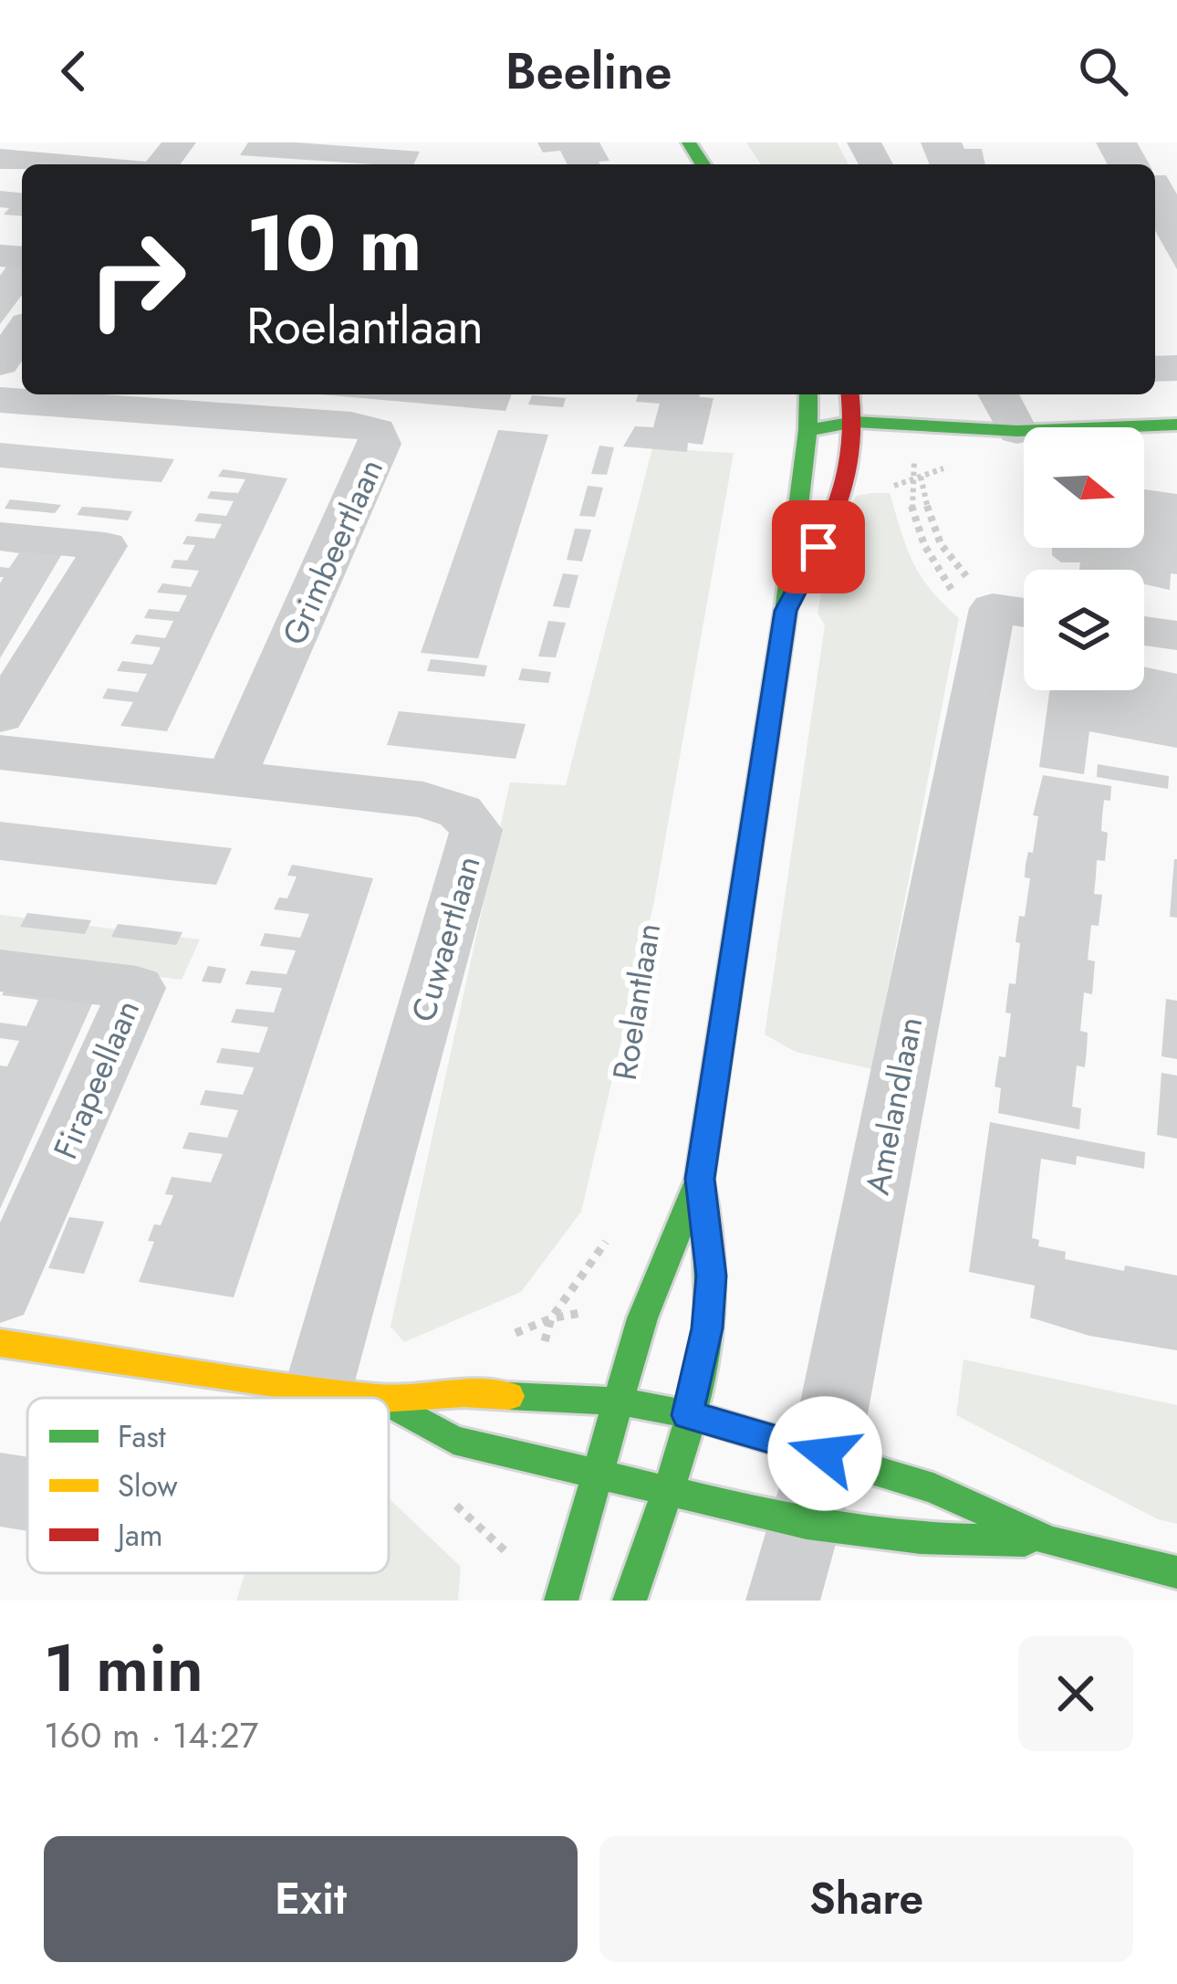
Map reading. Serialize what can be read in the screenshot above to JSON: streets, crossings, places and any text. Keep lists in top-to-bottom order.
{
  "streets": {
    "street": [
      "Grimbeertlaan",
      "Cuwaertlaan",
      "Firapeellaan",
      "Amelandlaan"
    ]
  },
  "crossings": [
    ["Grimbeertlaan", "Cuwaertlaan"]
  ],
  "legend": ["Fast", "Slow", "Jam"],
  "north": "right",
  "page": {
    "header": "Beeline",
    "turn": ["10 m", "Roelantlaan"],
    "heading": ["1 min", "160 m · 14:27"],
    "buttons": ["Exit", "Share"]
  }
}
